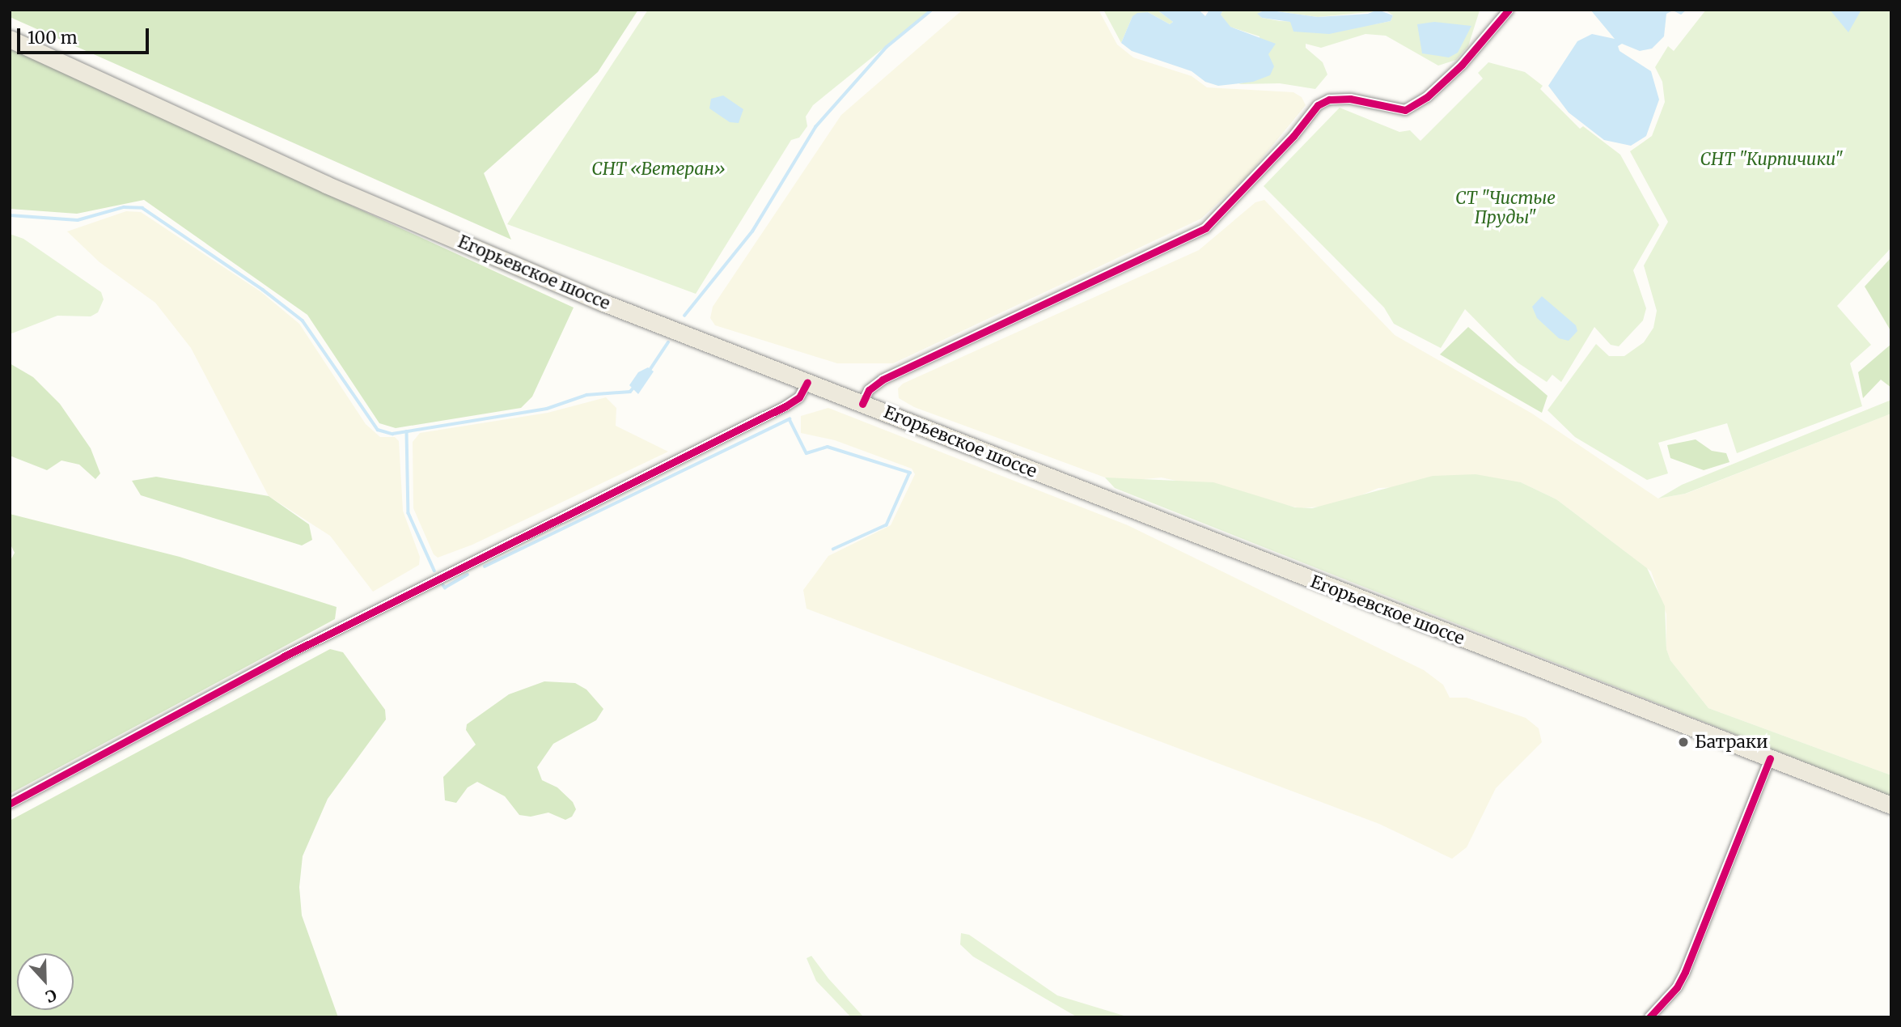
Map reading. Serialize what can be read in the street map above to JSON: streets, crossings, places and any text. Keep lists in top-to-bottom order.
{
  "streets": {
    "main road": ["Егорьевское шоссе"]
  },
  "parks": ["СНТ \"Кирпичики\"", "СНТ «Ветеран»", "СТ \"Чистые Пруды\""],
  "places": ["Батраки"],
  "scale_bar": "100 m",
  "north": "bottom"
}
